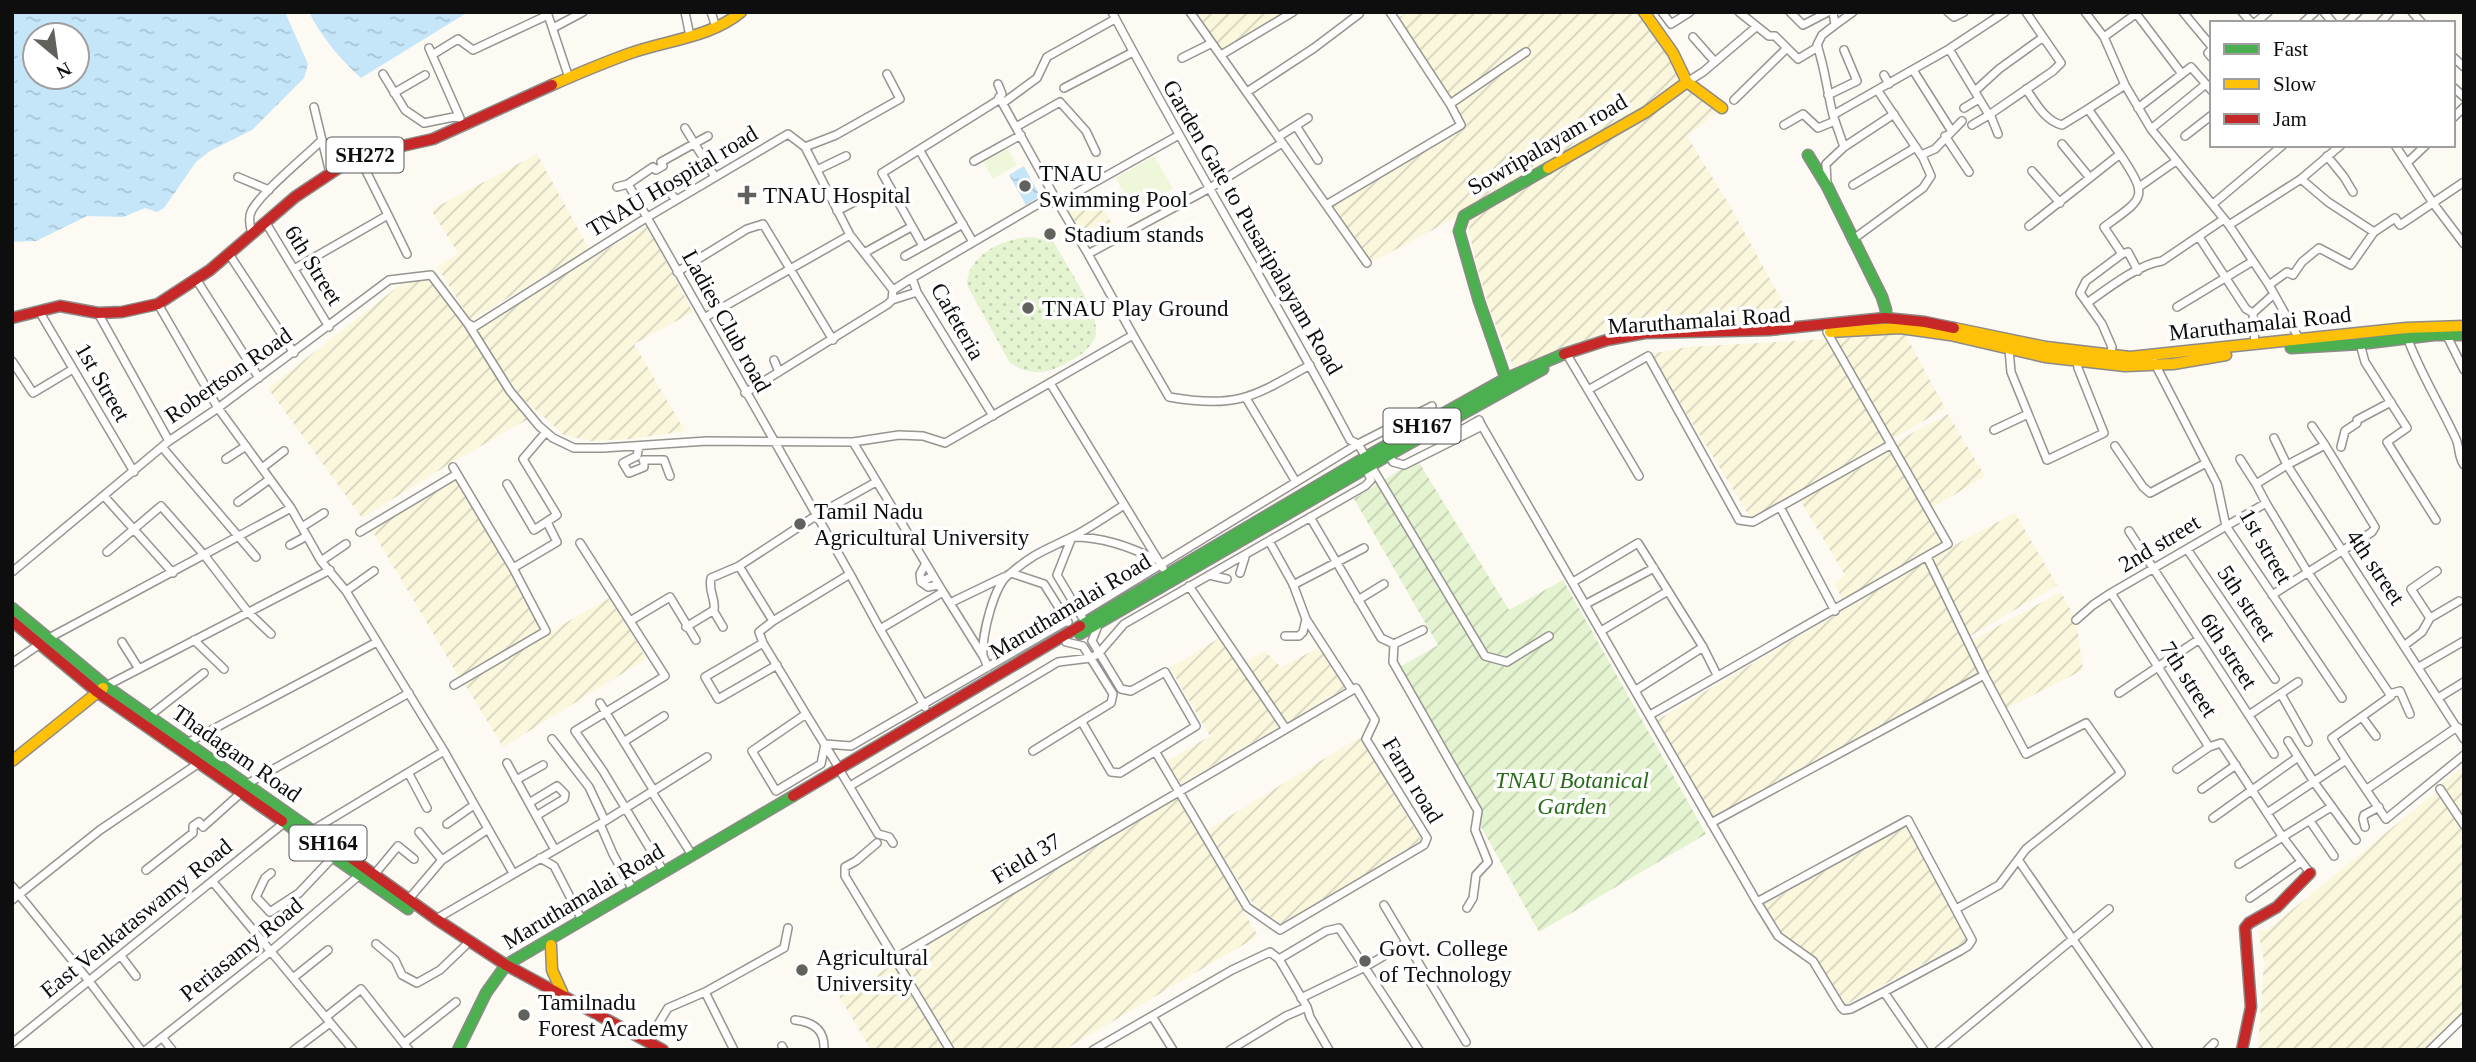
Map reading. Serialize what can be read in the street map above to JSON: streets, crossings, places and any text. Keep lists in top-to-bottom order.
{
  "streets": {
    "main road": [
      "Sowripalayam road",
      "SH272",
      "Maruthamalai Road",
      "SH167",
      "Thadagam Road",
      "SH164"
    ],
    "street": [
      "TNAU Hospital road",
      "Garden Gate to Pusaripalayam Road",
      "6th Street",
      "Ladies Club road",
      "Cafeteria",
      "Robertson Road",
      "1st Street",
      "2nd street",
      "1st street",
      "4th street",
      "5th street",
      "6th street",
      "7th street",
      "Farm road",
      "Field 37",
      "East Venkataswamy Road",
      "Periasamy Road"
    ]
  },
  "crossings": [
    ["Sowripalayam road", "Maruthamalai Road"],
    ["SH272", "6th Street"],
    ["SH272", "1st Street"],
    ["TNAU Hospital road", "Ladies Club road"],
    ["TNAU Hospital road", "Robertson Road"],
    ["Garden Gate to Pusaripalayam Road", "Maruthamalai Road"],
    ["Garden Gate to Pusaripalayam Road", "Cafeteria"],
    ["6th Street", "Robertson Road"],
    ["Maruthamalai Road", "Ladies Club road"],
    ["Maruthamalai Road", "SH167"],
    ["Maruthamalai Road", "1st street"],
    ["Maruthamalai Road", "Thadagam Road"],
    ["Robertson Road", "1st Street"],
    ["SH167", "Thadagam Road"],
    ["2nd street", "1st street"],
    ["2nd street", "5th street"],
    ["2nd street", "6th street"],
    ["2nd street", "7th street"],
    ["Thadagam Road", "East Venkataswamy Road"],
    ["Thadagam Road", "Periasamy Road"],
    ["Farm road", "Field 37"]
  ],
  "parks": ["TNAU Botanical Garden"],
  "places": {
    "other": [
      "TNAU Swimming Pool",
      "Stadium stands",
      "TNAU Play Ground",
      "Tamil Nadu Agricultural University",
      "Govt. College of Technology",
      "Agricultural University",
      "Tamilnadu Forest Academy"
    ],
    "health": ["TNAU Hospital"]
  },
  "legend": ["Fast", "Slow", "Jam"],
  "north": "bottom right"
}
